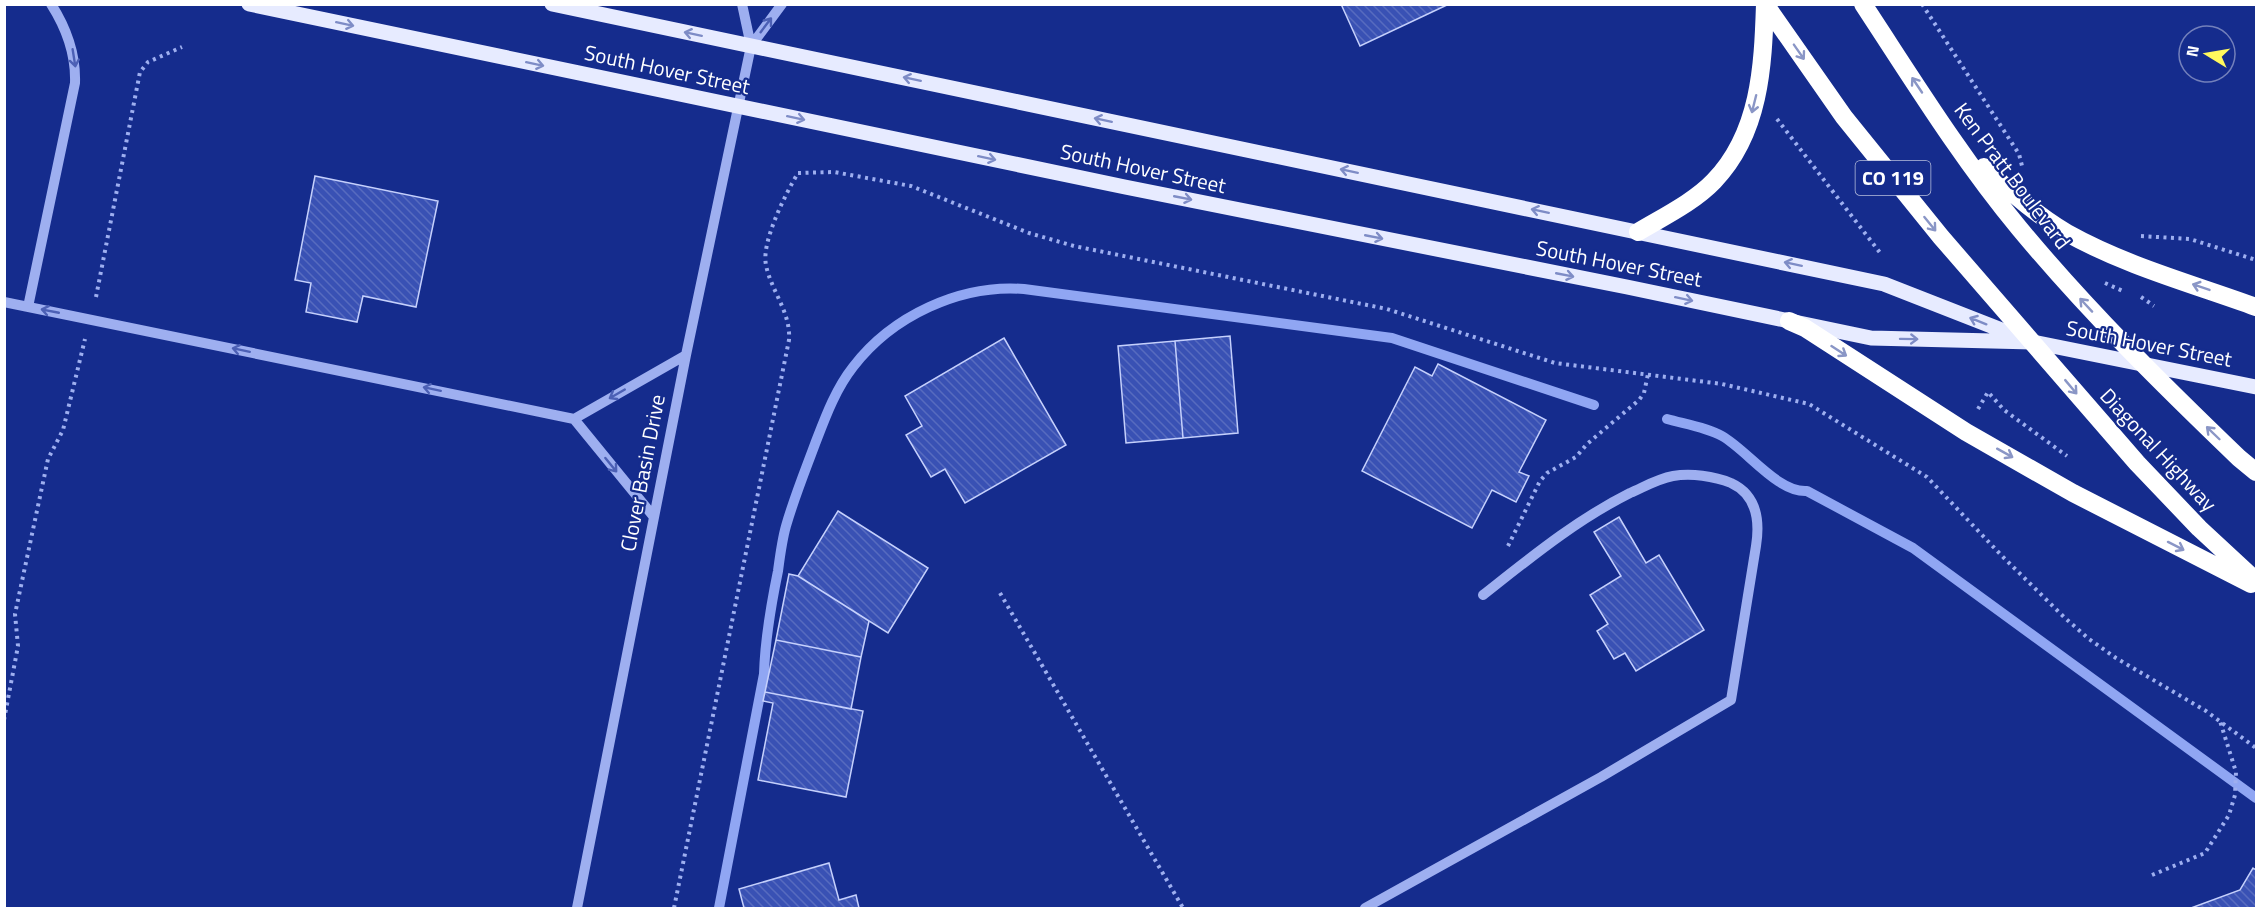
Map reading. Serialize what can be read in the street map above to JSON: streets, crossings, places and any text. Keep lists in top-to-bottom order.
{
  "streets": {
    "highway": ["Ken Pratt Boulevard", "CO 119", "Diagonal Highway"],
    "main road": ["South Hover Street"],
    "street": ["Clover Basin Drive"]
  },
  "crossings": [
    ["South Hover Street", "Ken Pratt Boulevard"],
    ["South Hover Street", "CO 119"],
    ["South Hover Street", "Diagonal Highway"],
    ["South Hover Street", "Clover Basin Drive"],
    ["Ken Pratt Boulevard", "CO 119"],
    ["CO 119", "Diagonal Highway"]
  ],
  "north": "left"
}
